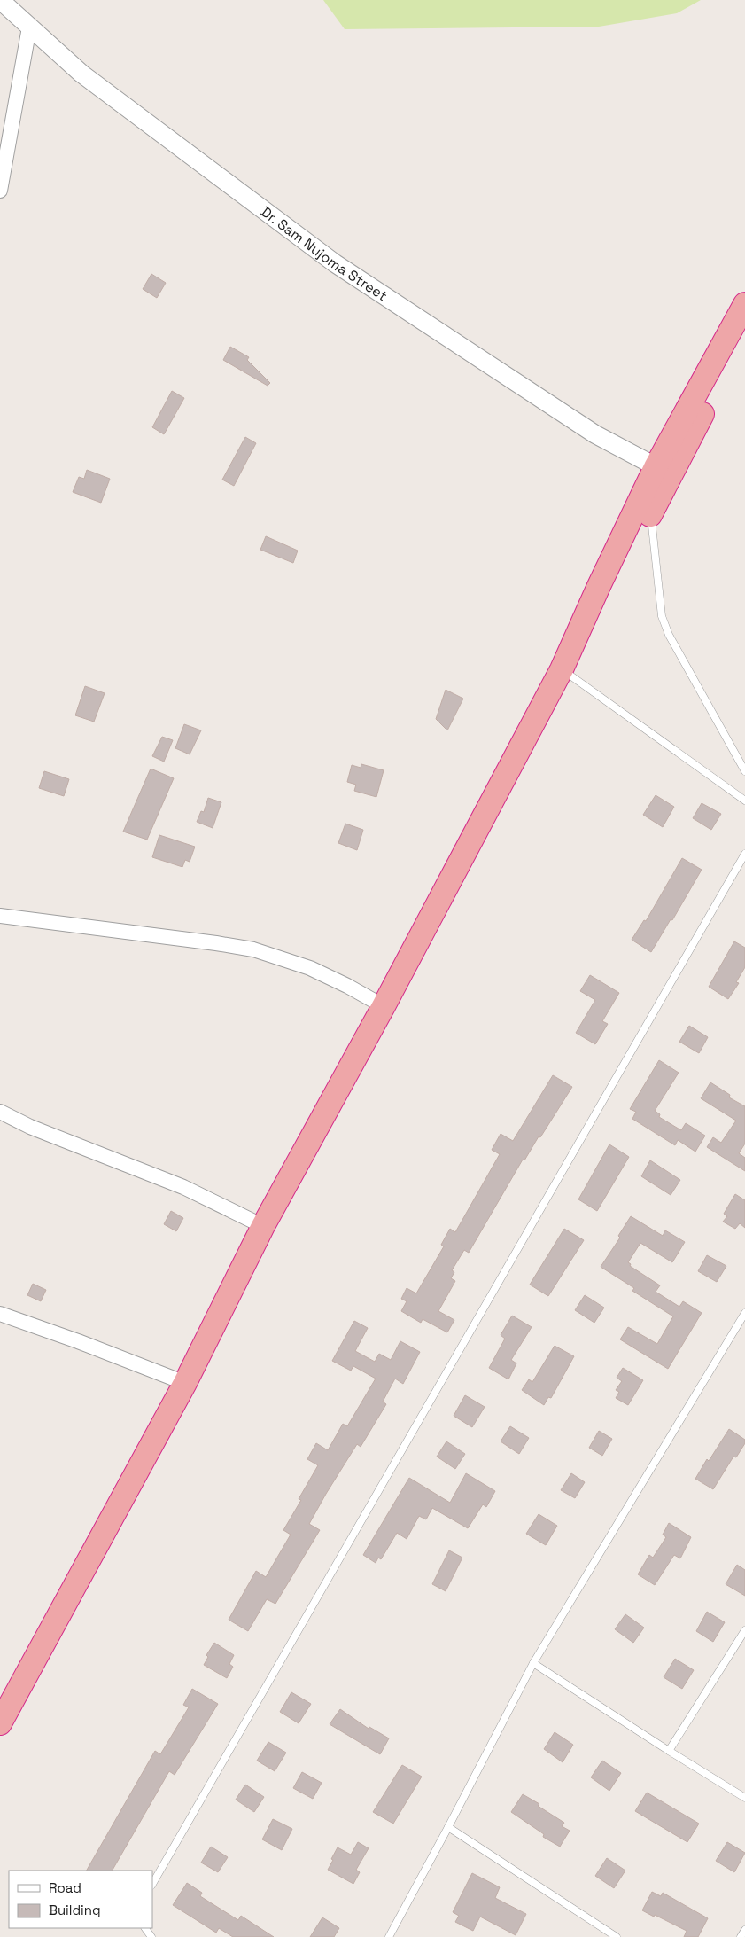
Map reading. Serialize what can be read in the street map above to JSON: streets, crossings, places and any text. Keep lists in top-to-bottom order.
{
  "streets": {
    "street": ["Dr. Sam Nujoma Street"]
  },
  "legend": ["Road", "Building"]
}
